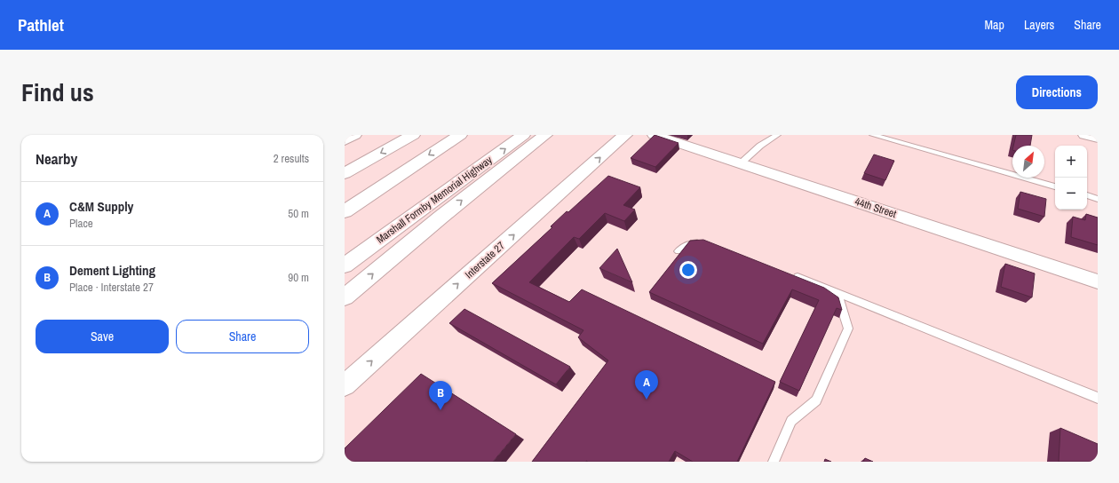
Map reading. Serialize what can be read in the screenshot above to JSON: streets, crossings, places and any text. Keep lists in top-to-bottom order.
{
  "streets": {
    "main road": ["Marshall Formby Memorial Highway", "Interstate 27"],
    "street": ["44th Street"]
  },
  "north": "top right",
  "page": {
    "header": "Pathlet",
    "nav": ["Map", "Layers", "Share"],
    "title": "Find us",
    "buttons": [
      "Directions",
      ["Save", "Share"]
    ],
    "heading": ["Nearby", "2 results"],
    "map_buttons": ["+", "−"],
    "list": [
      {
        "mark": "A",
        "name": "C&M Supply",
        "note": "Place",
        "value": "50 m"
      },
      {
        "mark": "B",
        "name": "Dement Lighting",
        "note": "Place · Interstate 27",
        "value": "90 m"
      }
    ],
    "pins": ["A", "B"]
  }
}
